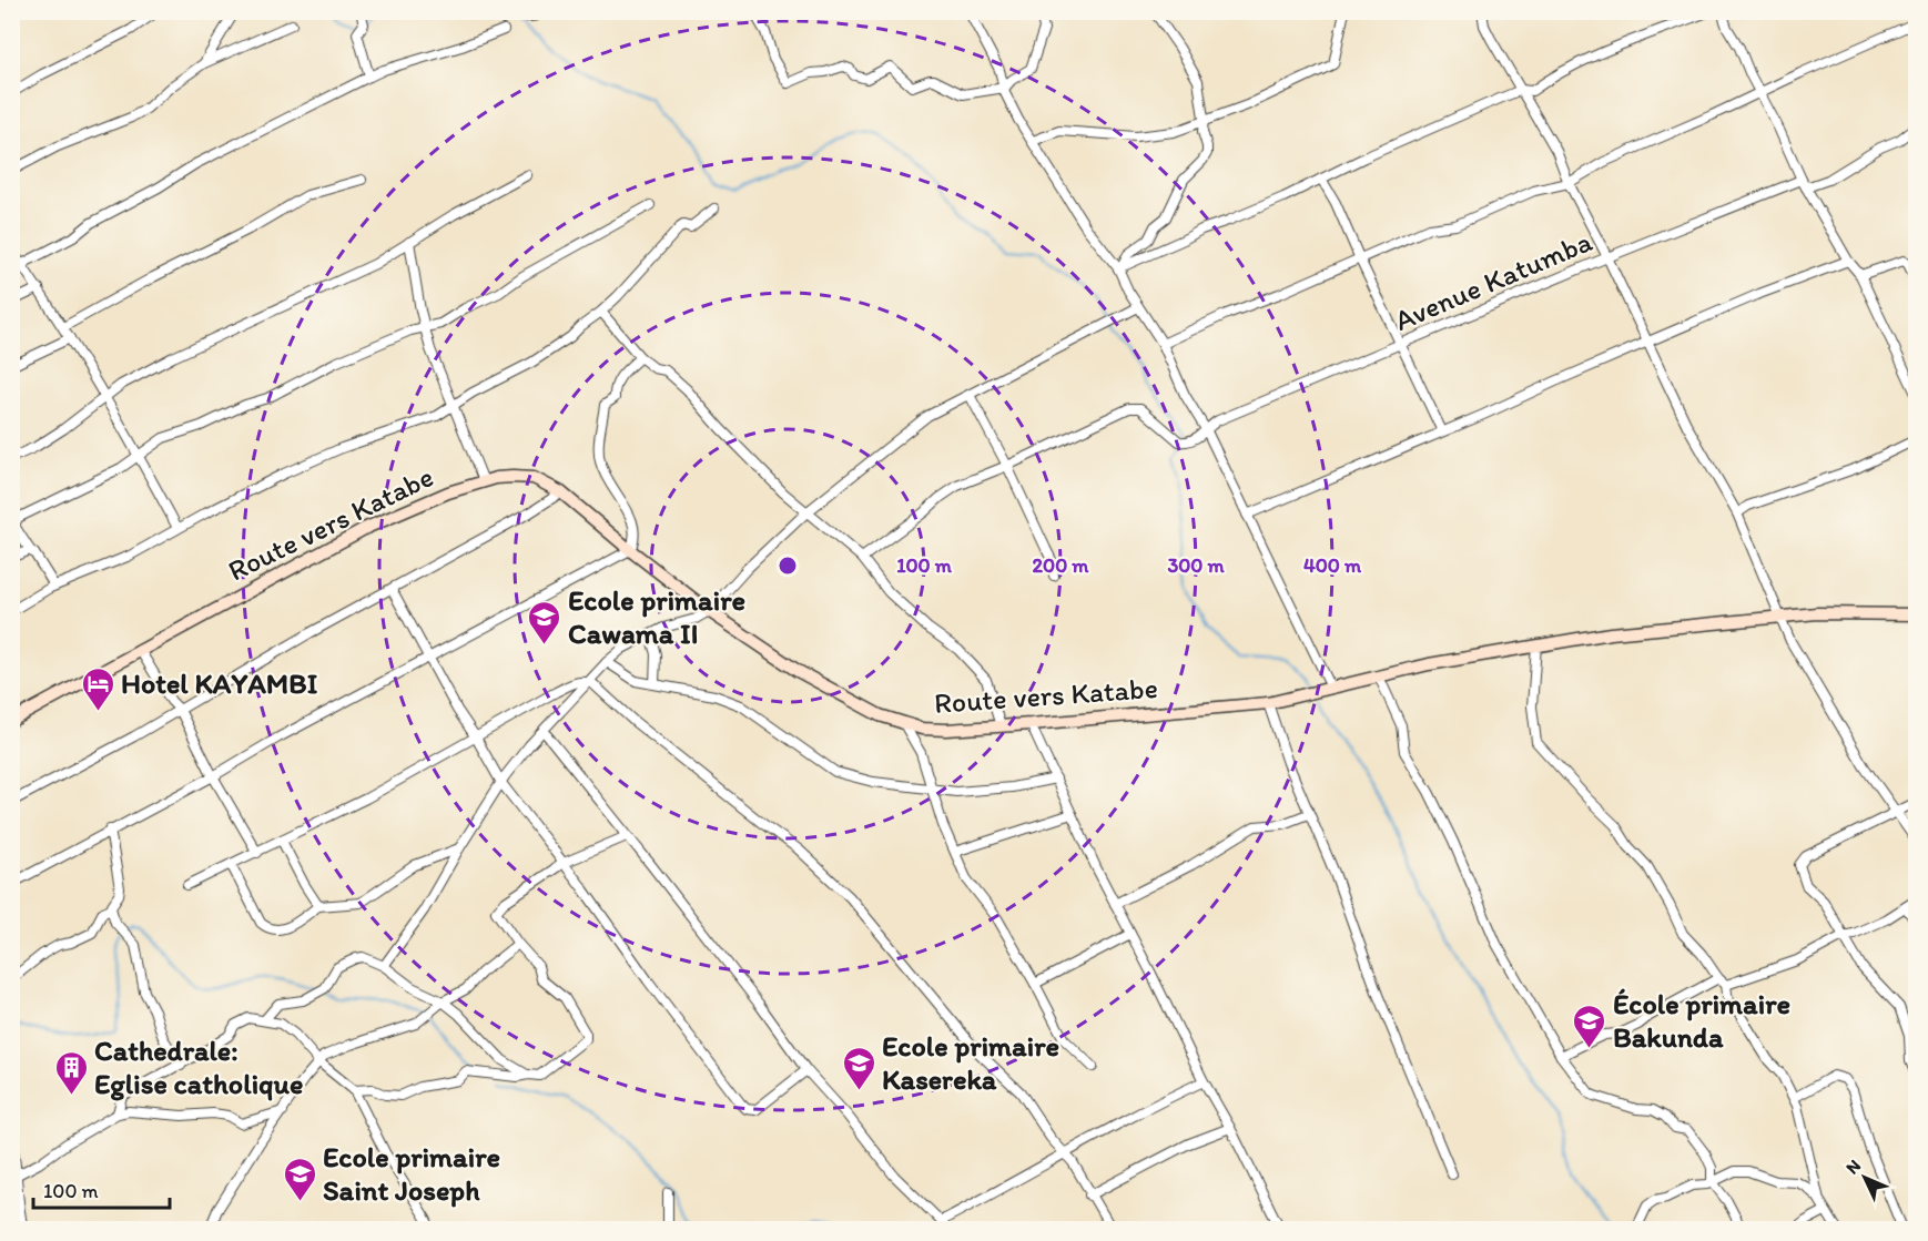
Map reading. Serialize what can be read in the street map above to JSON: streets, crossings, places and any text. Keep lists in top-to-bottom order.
{
  "streets": {
    "street": ["Avenue Katumba", "Route vers Katabe"]
  },
  "places": {
    "school or university": [
      "Ecole primaire Cawama II",
      "École primaire Bakunda",
      "Ecole primaire Kasereka",
      "Ecole primaire Saint Joseph"
    ],
    "hotel": ["Hotel KAYAMBI"],
    "building": ["Cathedrale: Eglise catholique"]
  },
  "scale_bar": "100 m",
  "north": "top left",
  "rings": [
    "100 m",
    "200 m",
    "300 m",
    "400 m"
  ]
}
